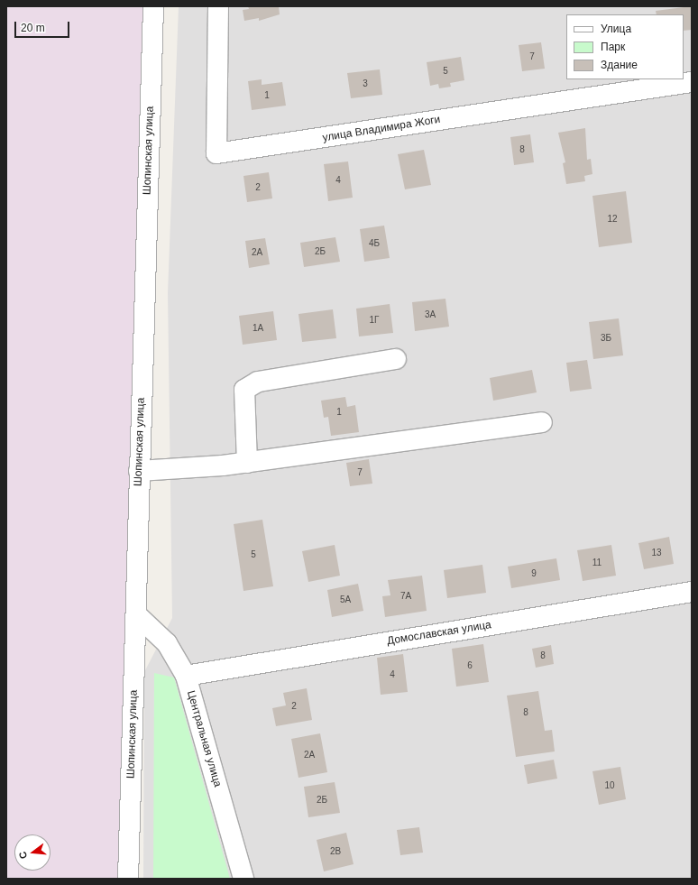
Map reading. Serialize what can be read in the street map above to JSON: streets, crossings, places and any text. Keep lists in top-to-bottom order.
{
  "streets": {
    "street": [
      "улица Владимира Жоги",
      "Шопинская улица",
      "Домославская улица",
      "Центральная улица"
    ]
  },
  "crossings": [
    ["Шопинская улица", "Центральная улица"],
    ["Домославская улица", "Центральная улица"]
  ],
  "house_numbers": [
    "7",
    "5",
    "3",
    "1",
    "8",
    "4",
    "2",
    "12",
    "4Б",
    "2Б",
    "2А",
    "3А",
    "1Г",
    "1А",
    "3Б",
    "1",
    "7",
    "13",
    "5",
    "11",
    "9",
    "7А",
    "5А",
    "8",
    "6",
    "4",
    "2",
    "8",
    "2А",
    "10",
    "2Б",
    "2В"
  ],
  "legend": ["Улица", "Парк", "Здание"],
  "scale_bar": "20 m",
  "north": "left"
}
